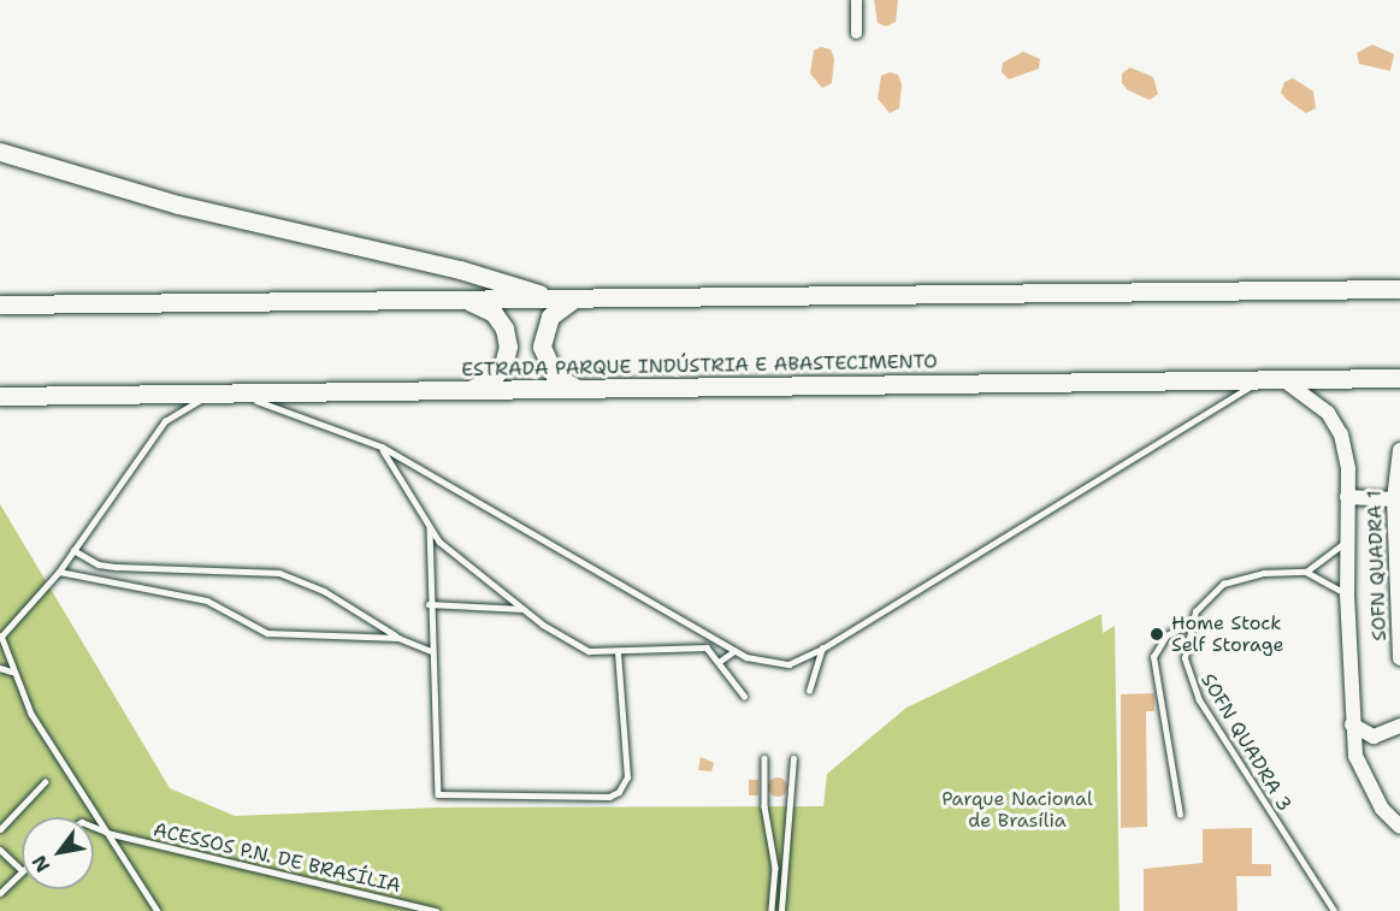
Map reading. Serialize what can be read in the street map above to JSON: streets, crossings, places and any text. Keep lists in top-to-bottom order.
{
  "streets": {
    "highway": ["ESTRADA PARQUE INDÚSTRIA E ABASTECIMENTO"],
    "street": ["SOFN QUADRA 1"],
    "lane": ["SOFN QUADRA 3", "ACESSOS P.N. DE BRASÍLIA"]
  },
  "parks": ["Parque Nacional de Brasília"],
  "places": ["Home Stock Self Storage"],
  "north": "bottom left"
}
